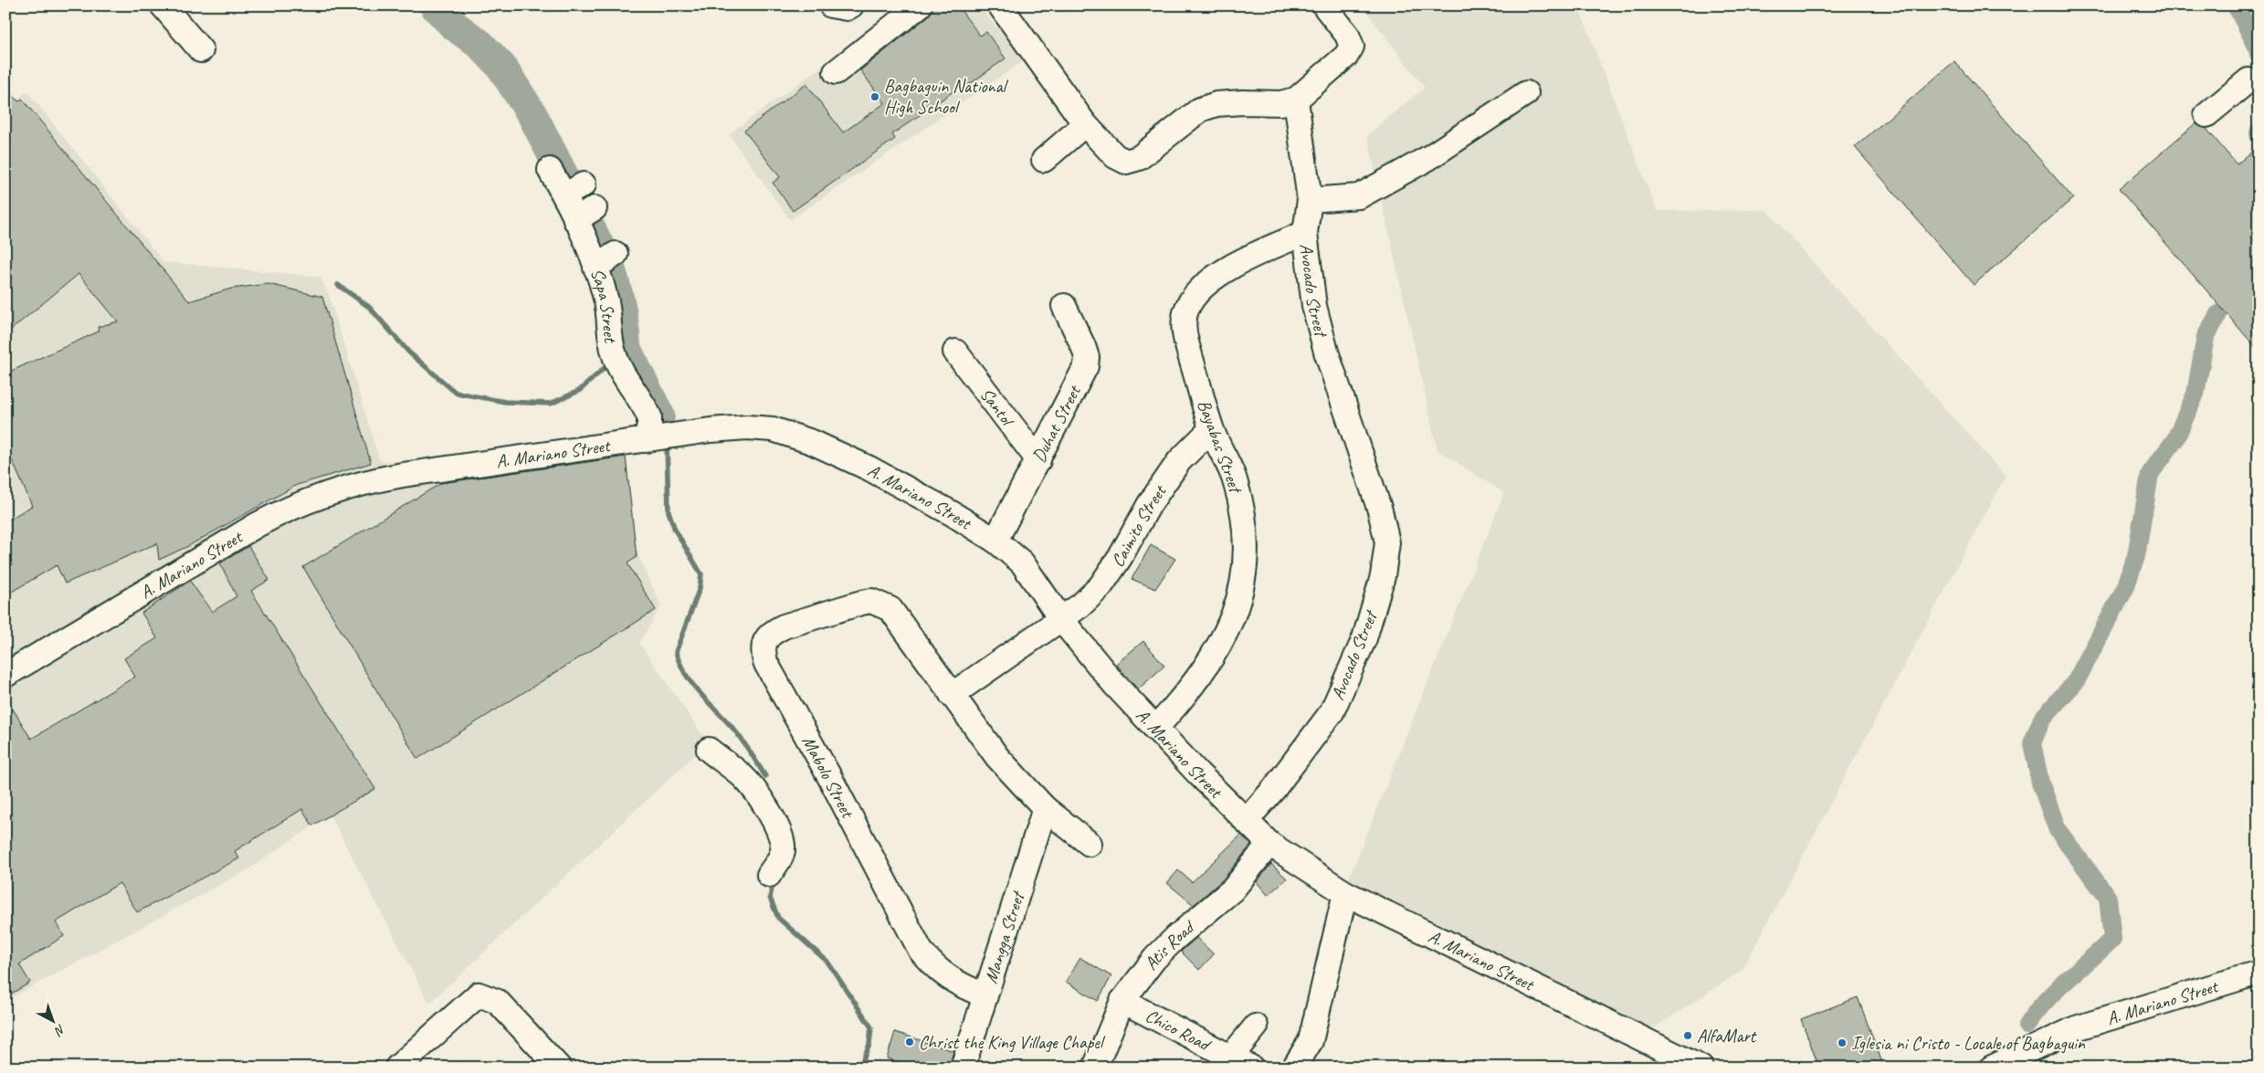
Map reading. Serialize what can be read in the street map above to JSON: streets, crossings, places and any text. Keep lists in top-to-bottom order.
{
  "streets": {
    "street": [
      "Avocado Street",
      "Sapa Street",
      "Santol",
      "Duhat Street",
      "Bayabas Street",
      "A. Mariano Street",
      "Caimito Street",
      "Mabolo Street",
      "Mangga Street",
      "Atis Road",
      "Chico Road"
    ]
  },
  "crossings": [
    ["Avocado Street", "Bayabas Street"],
    ["Avocado Street", "A. Mariano Street"],
    ["Sapa Street", "A. Mariano Street"],
    ["Santol", "Duhat Street"],
    ["Duhat Street", "A. Mariano Street"],
    ["Bayabas Street", "A. Mariano Street"],
    ["Bayabas Street", "Caimito Street"],
    ["A. Mariano Street", "Caimito Street"],
    ["A. Mariano Street", "Atis Road"],
    ["Mabolo Street", "Mangga Street"],
    ["Atis Road", "Chico Road"]
  ],
  "places": [
    "Bagbaguin National High School",
    "AlfaMart",
    "Christ the King Village Chapel",
    "Iglesia ni Cristo - Locale of Bagbaguin"
  ],
  "north": "bottom right"
}
